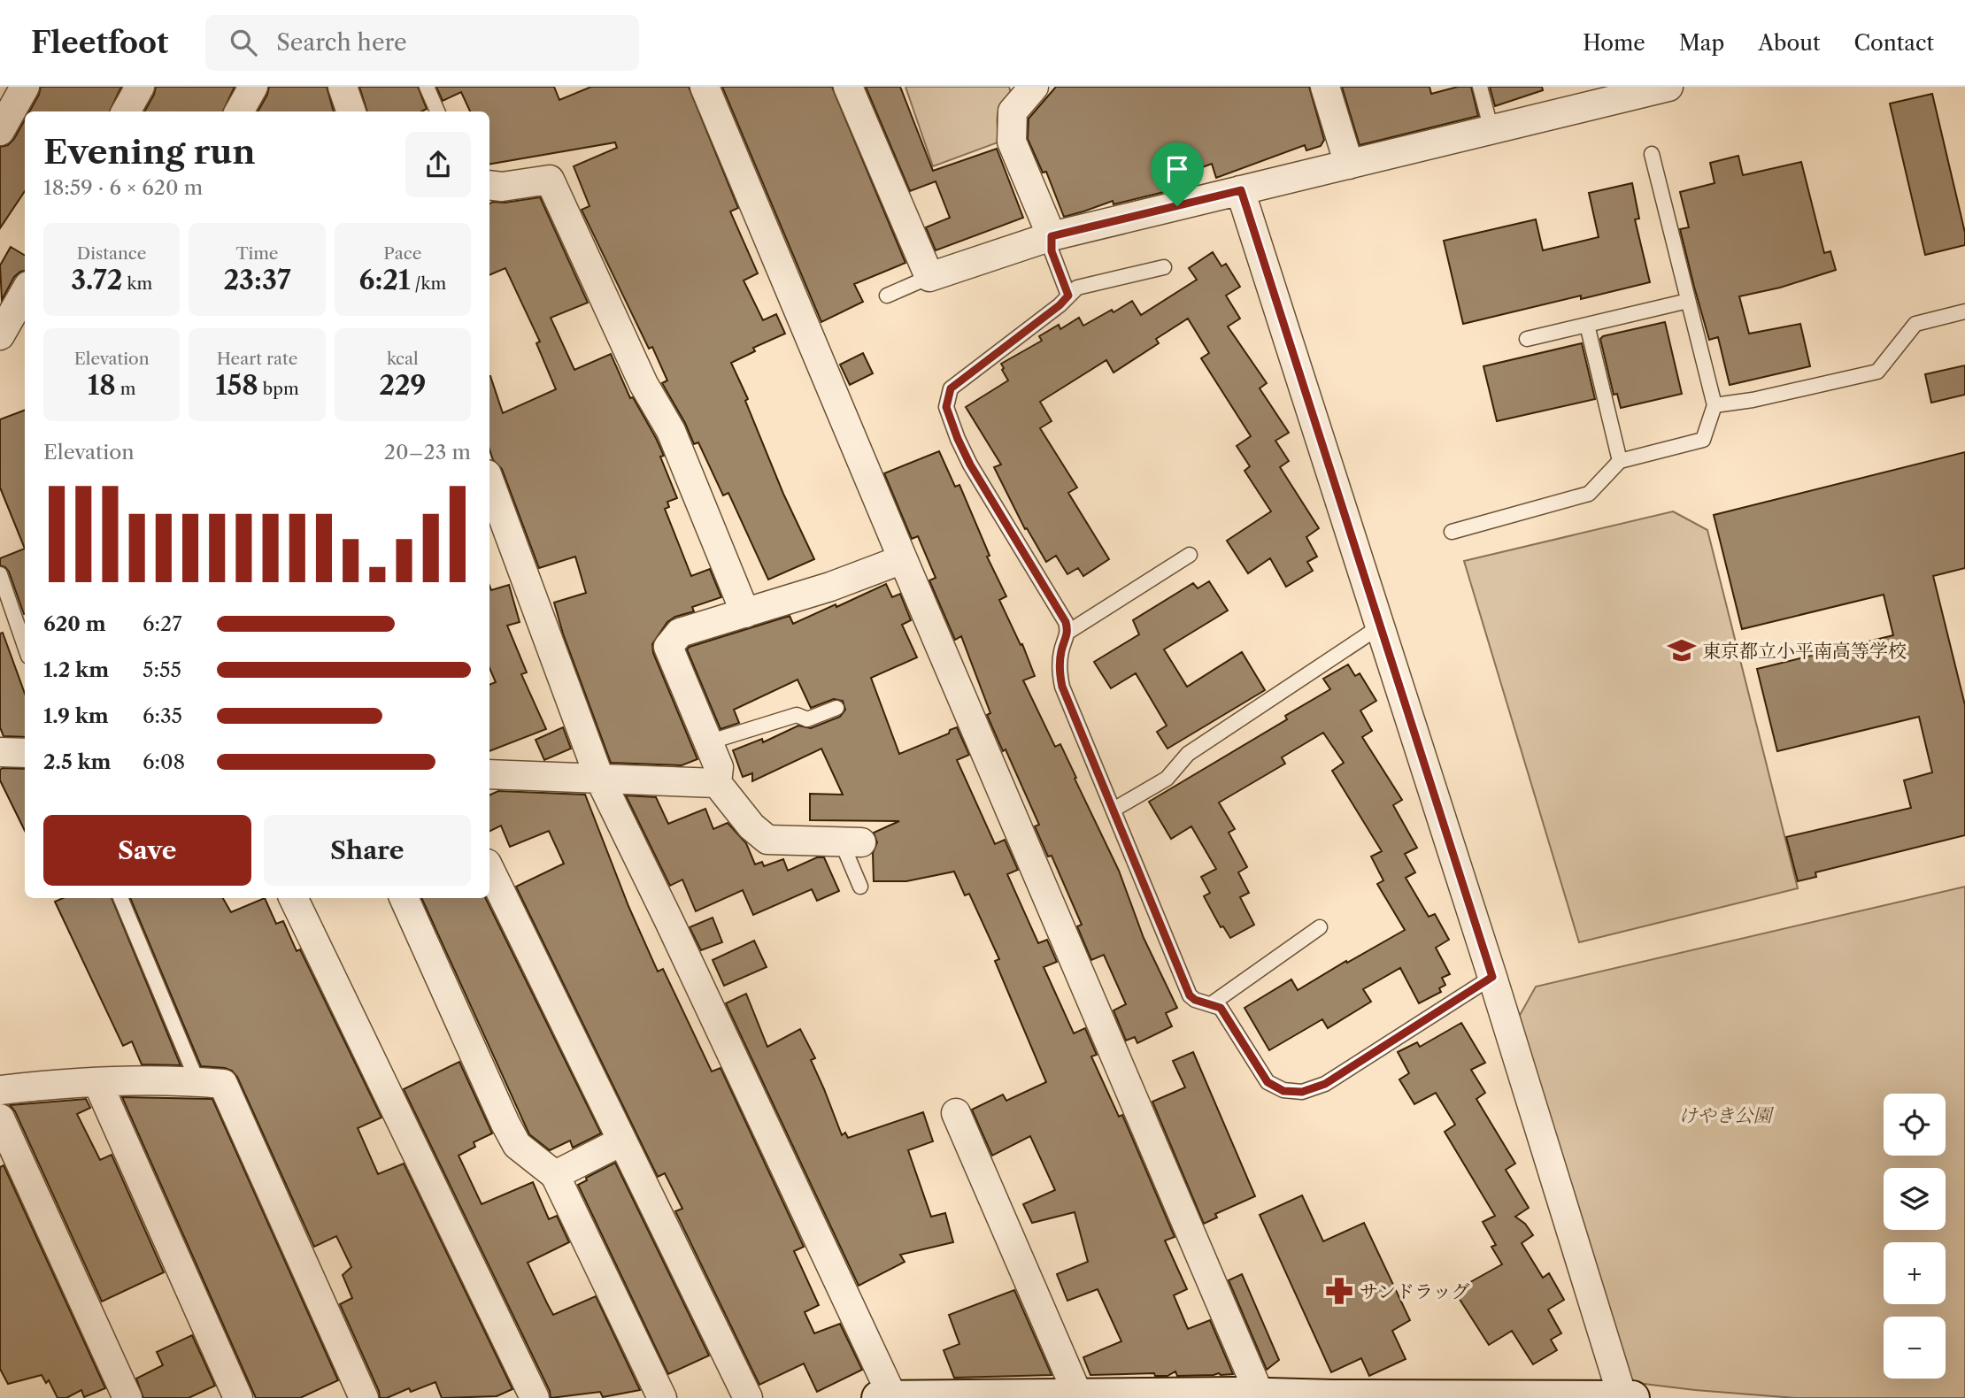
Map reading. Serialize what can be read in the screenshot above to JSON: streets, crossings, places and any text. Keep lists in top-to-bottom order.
{
  "parks": ["けやき公園"],
  "places": {
    "school or university": ["東京都立小平南高等学校"],
    "pharmacy": ["サンドラッグ"]
  },
  "page": {
    "header": "Fleetfoot",
    "search": "Search here",
    "nav": [
      "Home",
      "Map",
      "About",
      "Contact"
    ],
    "heading": ["Evening run", "18:59 · 6 × 620 m"],
    "stats": [
      ["Distance", "3.72 km"],
      ["Time", "23:37"],
      ["Pace", "6:21 /km"],
      ["Elevation", "18 m"],
      ["Heart rate", "158 bpm"],
      ["kcal", "229"]
    ],
    "chart": ["Elevation", "20–23 m"],
    "list": [
      {
        "name": "620 m",
        "note": "6:27"
      },
      {
        "name": "1.2 km",
        "note": "5:55"
      },
      {
        "name": "1.9 km",
        "note": "6:35"
      },
      {
        "name": "2.5 km",
        "note": "6:08"
      }
    ],
    "buttons": ["Save", "Share"],
    "map_buttons": ["+", "−"]
  }
}
